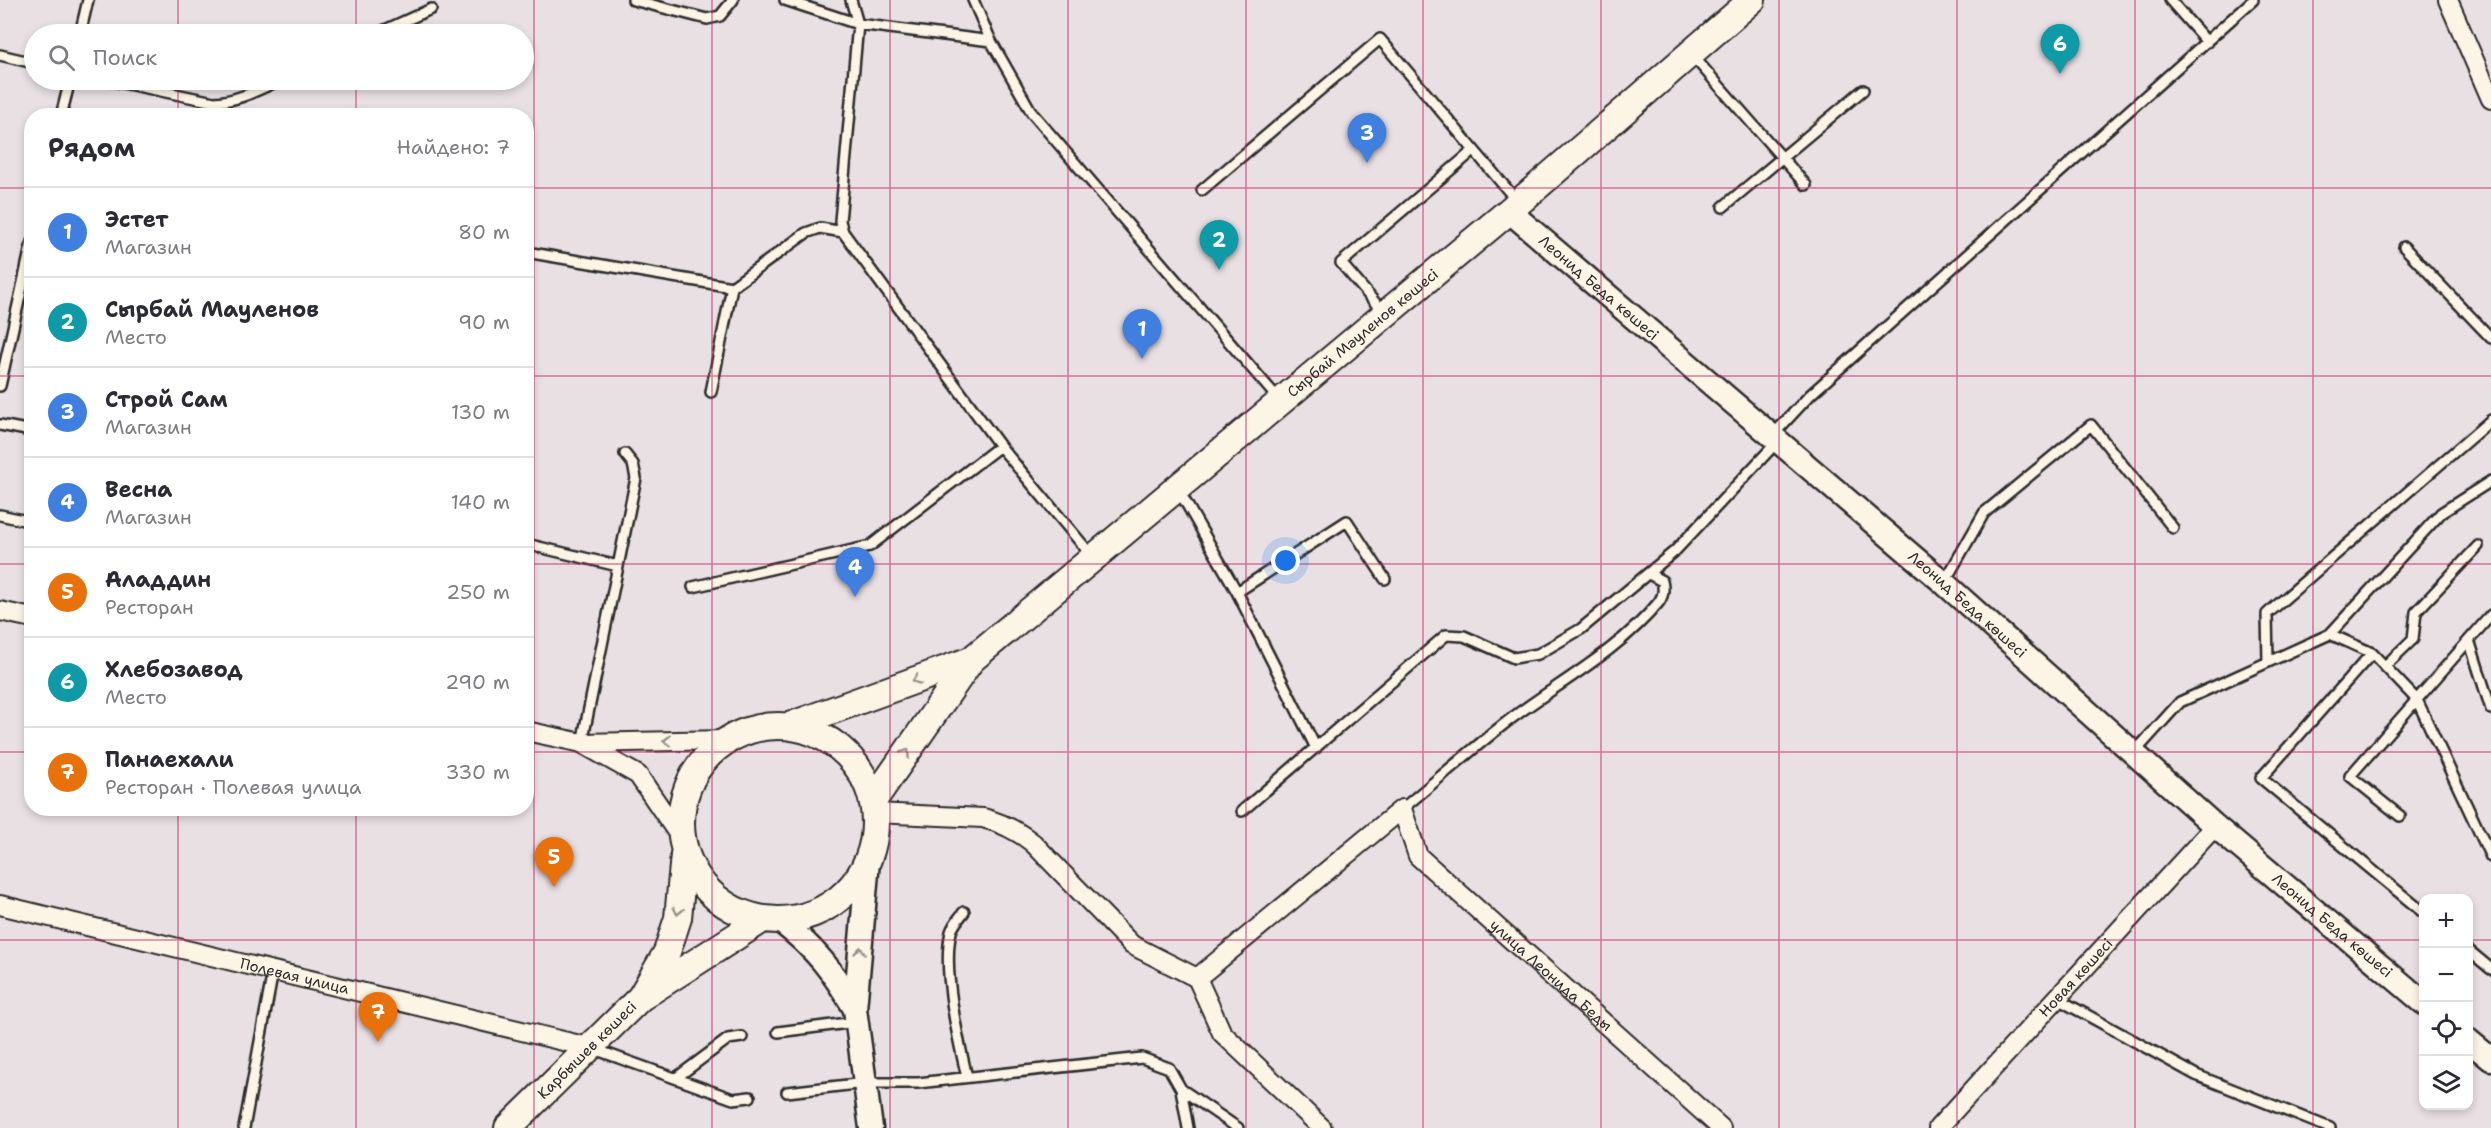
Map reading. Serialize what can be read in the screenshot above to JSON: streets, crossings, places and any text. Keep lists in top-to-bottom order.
{
  "streets": {
    "main road": ["Сырбай Мәуленов көшесі", "Карбышев көшесі"],
    "street": [
      "Леонид Беда көшесі",
      "улица Леонида Беды",
      "Полевая улица",
      "Новая көшесі"
    ]
  },
  "crossings": [
    ["Леонид Беда көшесі", "Сырбай Мәуленов көшесі"],
    ["Леонид Беда көшесі", "Новая көшесі"],
    ["Полевая улица", "Карбышев көшесі"]
  ],
  "page": {
    "pins": [
      "6",
      "3",
      "2",
      "1",
      "4",
      "5",
      "7"
    ],
    "search": "Поиск",
    "heading": ["Рядом", "Найдено: 7"],
    "list": [
      {
        "mark": "1",
        "name": "Эстет",
        "note": "Магазин",
        "value": "80 m"
      },
      {
        "mark": "2",
        "name": "Сырбай Мауленов",
        "note": "Место",
        "value": "90 m"
      },
      {
        "mark": "3",
        "name": "Строй Сам",
        "note": "Магазин",
        "value": "130 m"
      },
      {
        "mark": "4",
        "name": "Весна",
        "note": "Магазин",
        "value": "140 m"
      },
      {
        "mark": "5",
        "name": "Аладдин",
        "note": "Ресторан",
        "value": "250 m"
      },
      {
        "mark": "6",
        "name": "Хлебозавод",
        "note": "Место",
        "value": "290 m"
      },
      {
        "mark": "7",
        "name": "Панаехали",
        "note": "Ресторан · Полевая улица",
        "value": "330 m"
      }
    ],
    "map_buttons": ["+", "−"]
  }
}
